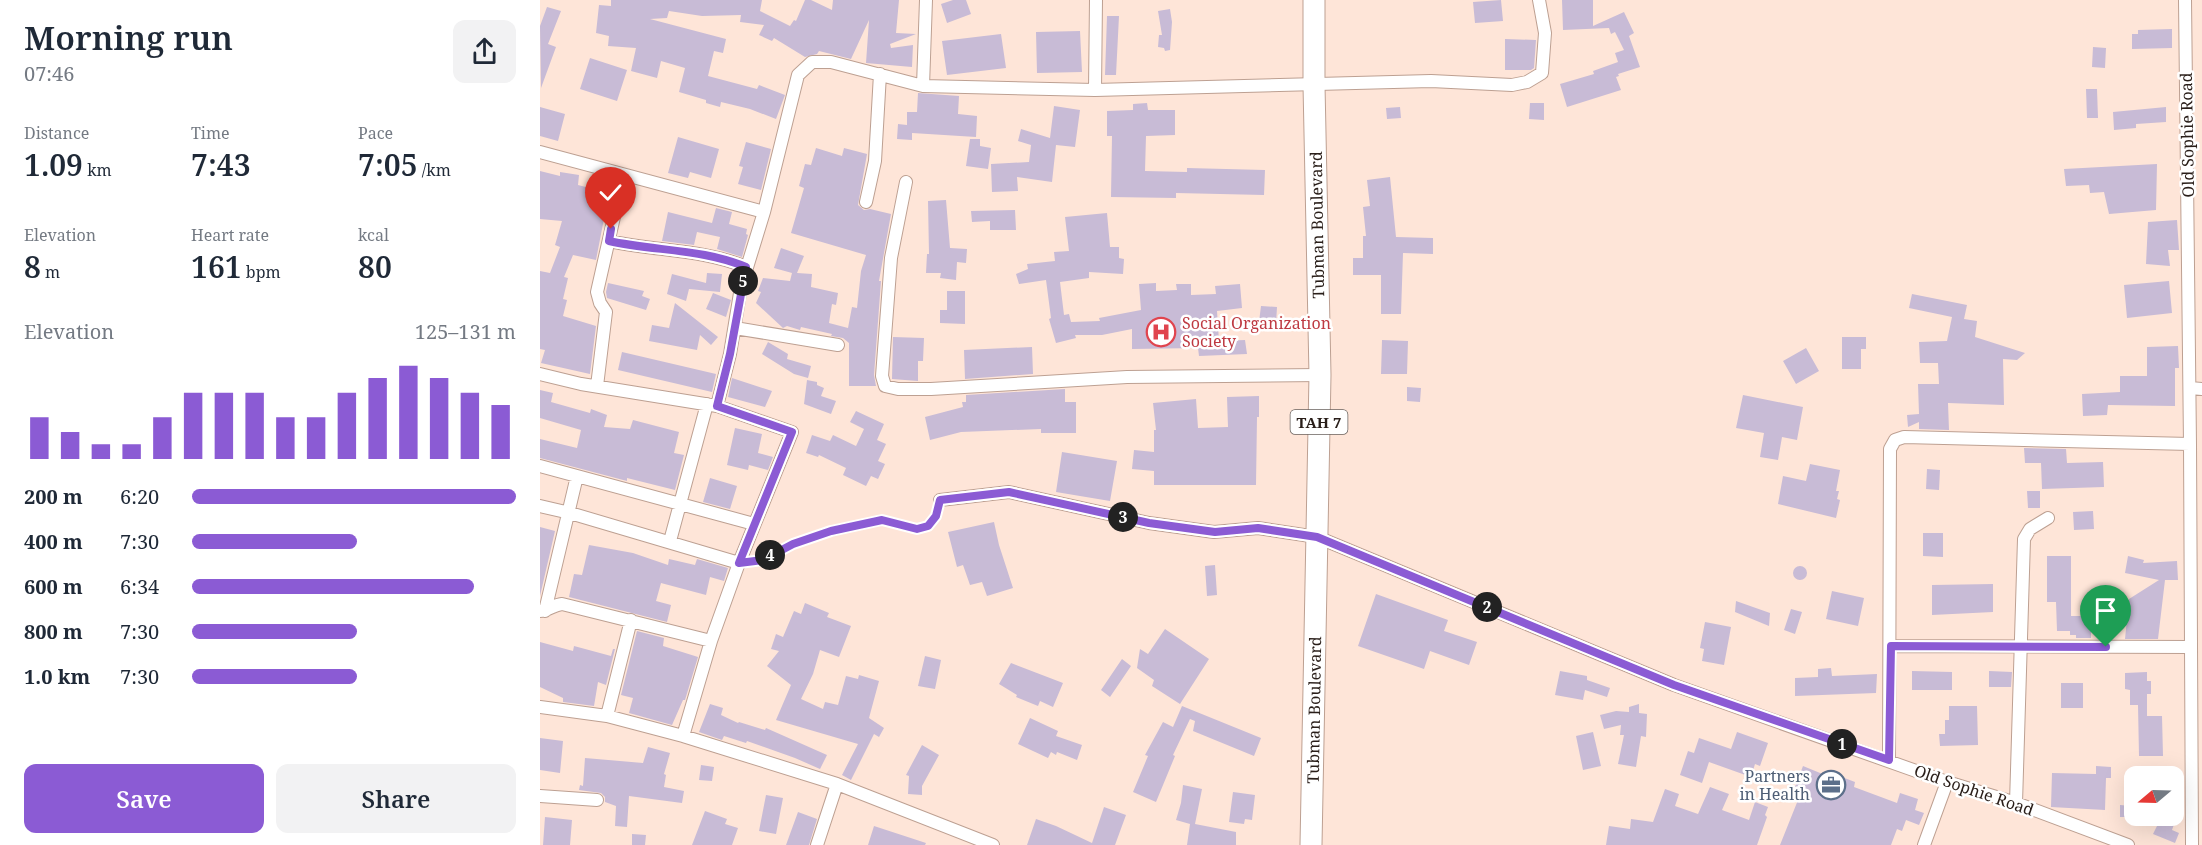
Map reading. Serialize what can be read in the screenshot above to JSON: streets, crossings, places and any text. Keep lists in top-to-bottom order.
{
  "streets": {
    "highway": ["Tubman Boulevard", "TAH 7"],
    "street": ["Old Sophie Road"]
  },
  "crossings": [
    ["Old Sophie Road", "Tubman Boulevard"]
  ],
  "places": {
    "hospital": ["Social Organization Society"],
    "office": ["Partners in Health"]
  },
  "north": "left",
  "page": {
    "heading": ["Morning run", "07:46"],
    "stats": [
      ["Distance", "1.09 km"],
      ["Time", "7:43"],
      ["Pace", "7:05 /km"],
      ["Elevation", "8 m"],
      ["Heart rate", "161 bpm"],
      ["kcal", "80"]
    ],
    "pins": [
      "5",
      "3",
      "4",
      "2",
      "1"
    ],
    "chart": ["Elevation", "125–131 m"],
    "list": [
      {
        "name": "200 m",
        "note": "6:20"
      },
      {
        "name": "400 m",
        "note": "7:30"
      },
      {
        "name": "600 m",
        "note": "6:34"
      },
      {
        "name": "800 m",
        "note": "7:30"
      },
      {
        "name": "1.0 km",
        "note": "7:30"
      }
    ],
    "buttons": ["Save", "Share"]
  }
}
